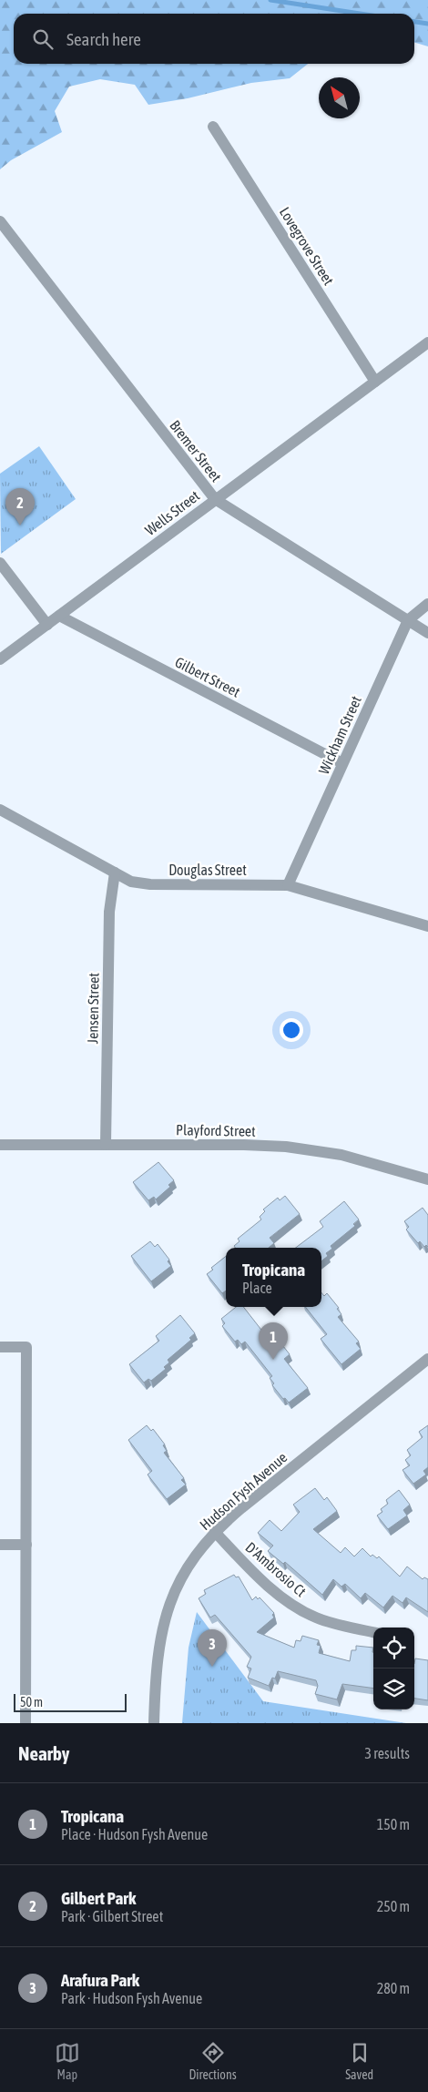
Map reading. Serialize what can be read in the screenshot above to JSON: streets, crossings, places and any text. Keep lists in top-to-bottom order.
{
  "streets": {
    "street": [
      "Lovegrove Street",
      "Bremer Street",
      "Wells Street",
      "Gilbert Street",
      "Wickham Street",
      "Douglas Street",
      "Jensen Street",
      "Playford Street",
      "Hudson Fysh Avenue",
      "D'Ambrosio Ct"
    ]
  },
  "crossings": [
    ["Lovegrove Street", "Wells Street"],
    ["Bremer Street", "Wells Street"],
    ["Bremer Street", "Wickham Street"],
    ["Wells Street", "Gilbert Street"],
    ["Gilbert Street", "Wickham Street"],
    ["Wickham Street", "Douglas Street"],
    ["Douglas Street", "Jensen Street"],
    ["Jensen Street", "Playford Street"],
    ["Hudson Fysh Avenue", "D'Ambrosio Ct"]
  ],
  "scale_bar": "50 m",
  "north": "top left",
  "page": {
    "search": "Search here",
    "pins": ["2", "1", "3"],
    "popup": ["Tropicana", "Place"],
    "scale": "50 m",
    "heading": ["Nearby", "3 results"],
    "list": [
      {
        "mark": "1",
        "name": "Tropicana",
        "note": "Place · Hudson Fysh Avenue",
        "value": "150 m"
      },
      {
        "mark": "2",
        "name": "Gilbert Park",
        "note": "Park · Gilbert Street",
        "value": "250 m"
      },
      {
        "mark": "3",
        "name": "Arafura Park",
        "note": "Park · Hudson Fysh Avenue",
        "value": "280 m"
      }
    ],
    "nav": ["Map", "Directions", "Saved"]
  }
}
